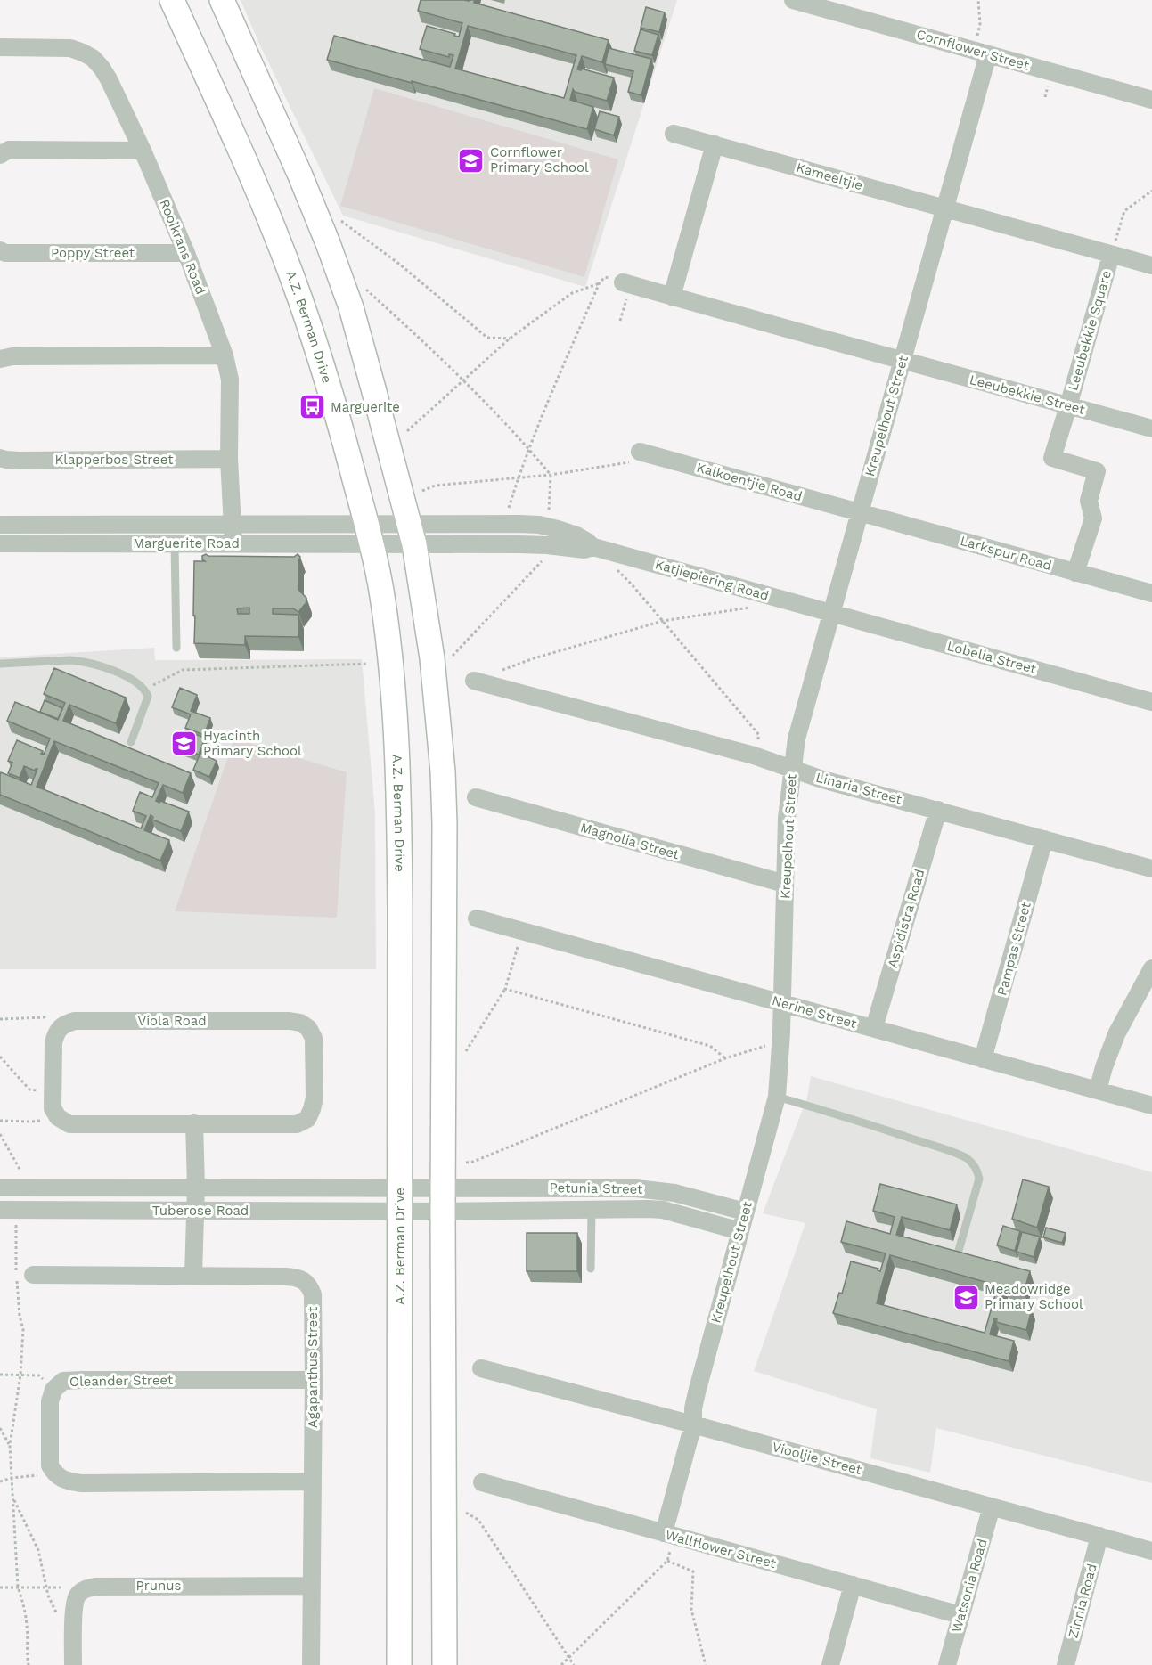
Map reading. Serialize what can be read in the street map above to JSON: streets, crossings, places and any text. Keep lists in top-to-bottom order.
{
  "streets": {
    "main road": ["A.Z. Berman Drive"],
    "street": [
      "Cornflower Street",
      "Kameeltjie",
      "Rooikrans Road",
      "Poppy Street",
      "Leeubekkie Square",
      "Leeubekkie Street",
      "Kreupelhout Street",
      "Klapperbos Street",
      "Kalkoentjie Road",
      "Marguerite Road",
      "Larkspur Road",
      "Katjiepiering Road",
      "Lobelia Street",
      "Linaria Street",
      "Magnolia Street",
      "Aspidistra Road",
      "Pampas Street",
      "Nerine Street",
      "Viola Road",
      "Petunia Street",
      "Tuberose Road",
      "Agapanthus Street",
      "Oleander Street",
      "Viooljie Street",
      "Wallflower Street",
      "Prunus",
      "Watsonia Road",
      "Zinnia Road"
    ]
  },
  "crossings": [
    ["Cornflower Street", "Kreupelhout Street"],
    ["Kameeltjie", "Kreupelhout Street"],
    ["Rooikrans Road", "Poppy Street"],
    ["Rooikrans Road", "Klapperbos Street"],
    ["Rooikrans Road", "Marguerite Road"],
    ["A.Z. Berman Drive", "Marguerite Road"],
    ["A.Z. Berman Drive", "Tuberose Road"],
    ["Leeubekkie Square", "Leeubekkie Street"],
    ["Leeubekkie Square", "Larkspur Road"],
    ["Leeubekkie Street", "Kreupelhout Street"],
    ["Kreupelhout Street", "Kalkoentjie Road"],
    ["Kreupelhout Street", "Larkspur Road"],
    ["Kreupelhout Street", "Katjiepiering Road"],
    ["Kreupelhout Street", "Lobelia Street"],
    ["Kreupelhout Street", "Linaria Street"],
    ["Kreupelhout Street", "Magnolia Street"],
    ["Kreupelhout Street", "Nerine Street"],
    ["Kreupelhout Street", "Petunia Street"],
    ["Kreupelhout Street", "Viooljie Street"],
    ["Kreupelhout Street", "Wallflower Street"],
    ["Kalkoentjie Road", "Larkspur Road"],
    ["Katjiepiering Road", "Lobelia Street"],
    ["Linaria Street", "Aspidistra Road"],
    ["Linaria Street", "Pampas Street"],
    ["Aspidistra Road", "Nerine Street"],
    ["Pampas Street", "Nerine Street"],
    ["Agapanthus Street", "Oleander Street"],
    ["Agapanthus Street", "Prunus"],
    ["Viooljie Street", "Watsonia Road"],
    ["Viooljie Street", "Zinnia Road"],
    ["Wallflower Street", "Watsonia Road"]
  ],
  "places": {
    "school or university": ["Cornflower Primary School", "Hyacinth Primary School", "Meadowridge Primary School"],
    "bus stop": ["Marguerite"]
  }
}
